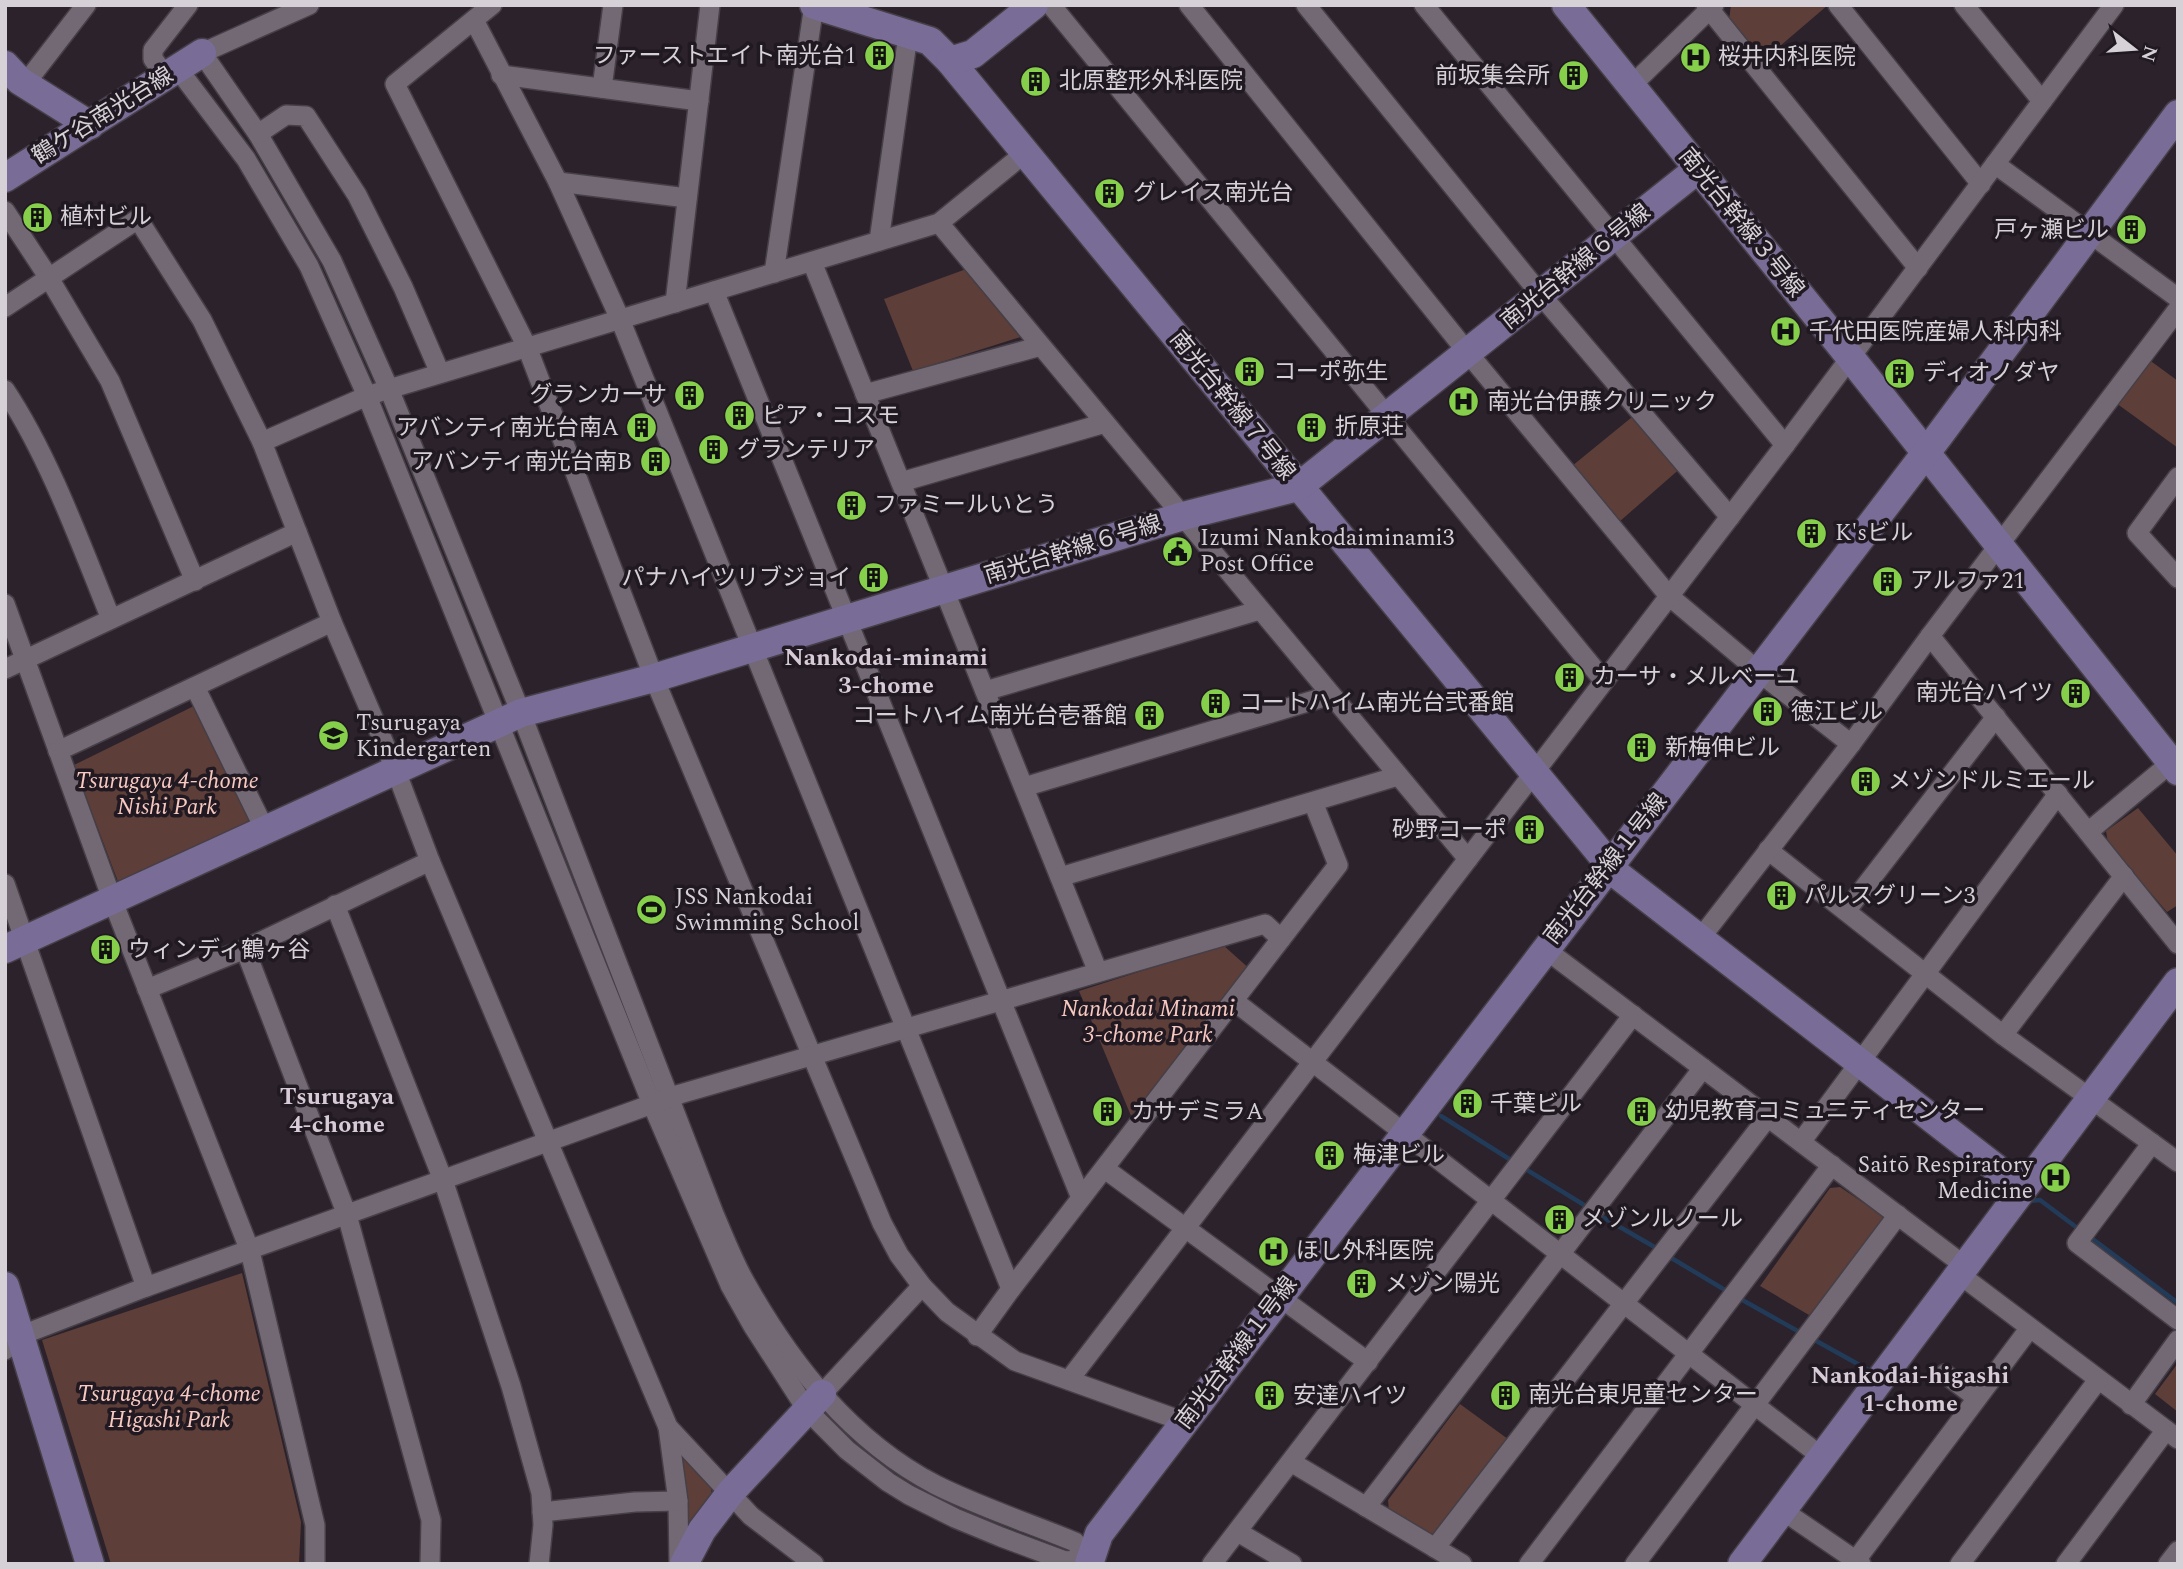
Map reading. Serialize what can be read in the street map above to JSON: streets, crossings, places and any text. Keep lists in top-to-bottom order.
{
  "streets": {
    "street": [
      "鶴ケ谷南光台線",
      "南光台幹線３号線",
      "南光台幹線６号線",
      "南光台幹線７号線",
      "南光台幹線１号線"
    ]
  },
  "crossings": [
    ["南光台幹線３号線", "南光台幹線６号線"],
    ["南光台幹線３号線", "南光台幹線１号線"],
    ["南光台幹線６号線", "南光台幹線７号線"],
    ["南光台幹線７号線", "南光台幹線１号線"]
  ],
  "districts": ["Nankodai-minami 3-chome", "Tsurugaya 4-chome", "Nankodai-higashi 1-chome"],
  "parks": ["Tsurugaya 4-chome Nishi Park", "Nankodai Minami 3-chome Park", "Tsurugaya 4-chome Higashi Park"],
  "places": {
    "building": [
      "ファーストエイト南光台1",
      "前坂集会所",
      "北原整形外科医院",
      "グレイス南光台",
      "植村ビル",
      "戸ヶ瀬ビル",
      "コーポ弥生",
      "ディオノダヤ",
      "グランカーサ",
      "ピア・コスモ",
      "折原荘",
      "アバンティ南光台南A",
      "グランテリア",
      "アバンティ南光台南B",
      "ファミールいとう",
      "K'sビル",
      "パナハイツリブジョイ",
      "アルファ21",
      "カーサ・メルベーユ",
      "南光台ハイツ",
      "コートハイム南光台弐番館",
      "徳江ビル",
      "コートハイム南光台壱番館",
      "新梅伸ビル",
      "メゾンドルミエール",
      "砂野コーポ",
      "パルスグリーン3",
      "ウィンディ鶴ヶ谷",
      "千葉ビル",
      "幼児教育コミュニティセンター",
      "カサデミラA",
      "梅津ビル",
      "メゾンルノール",
      "メゾン陽光",
      "南光台東児童センター",
      "安達ハイツ"
    ],
    "hospital": [
      "桜井内科医院",
      "千代田医院産婦人科内科",
      "南光台伊藤クリニック",
      "Saitō Respiratory Medicine",
      "ほし外科医院"
    ],
    "public building": ["Izumi Nankodaiminami3 Post Office"],
    "school or university": ["Tsurugaya Kindergarten"],
    "sports": ["JSS Nankodai Swimming School"]
  },
  "north": "right"
}
